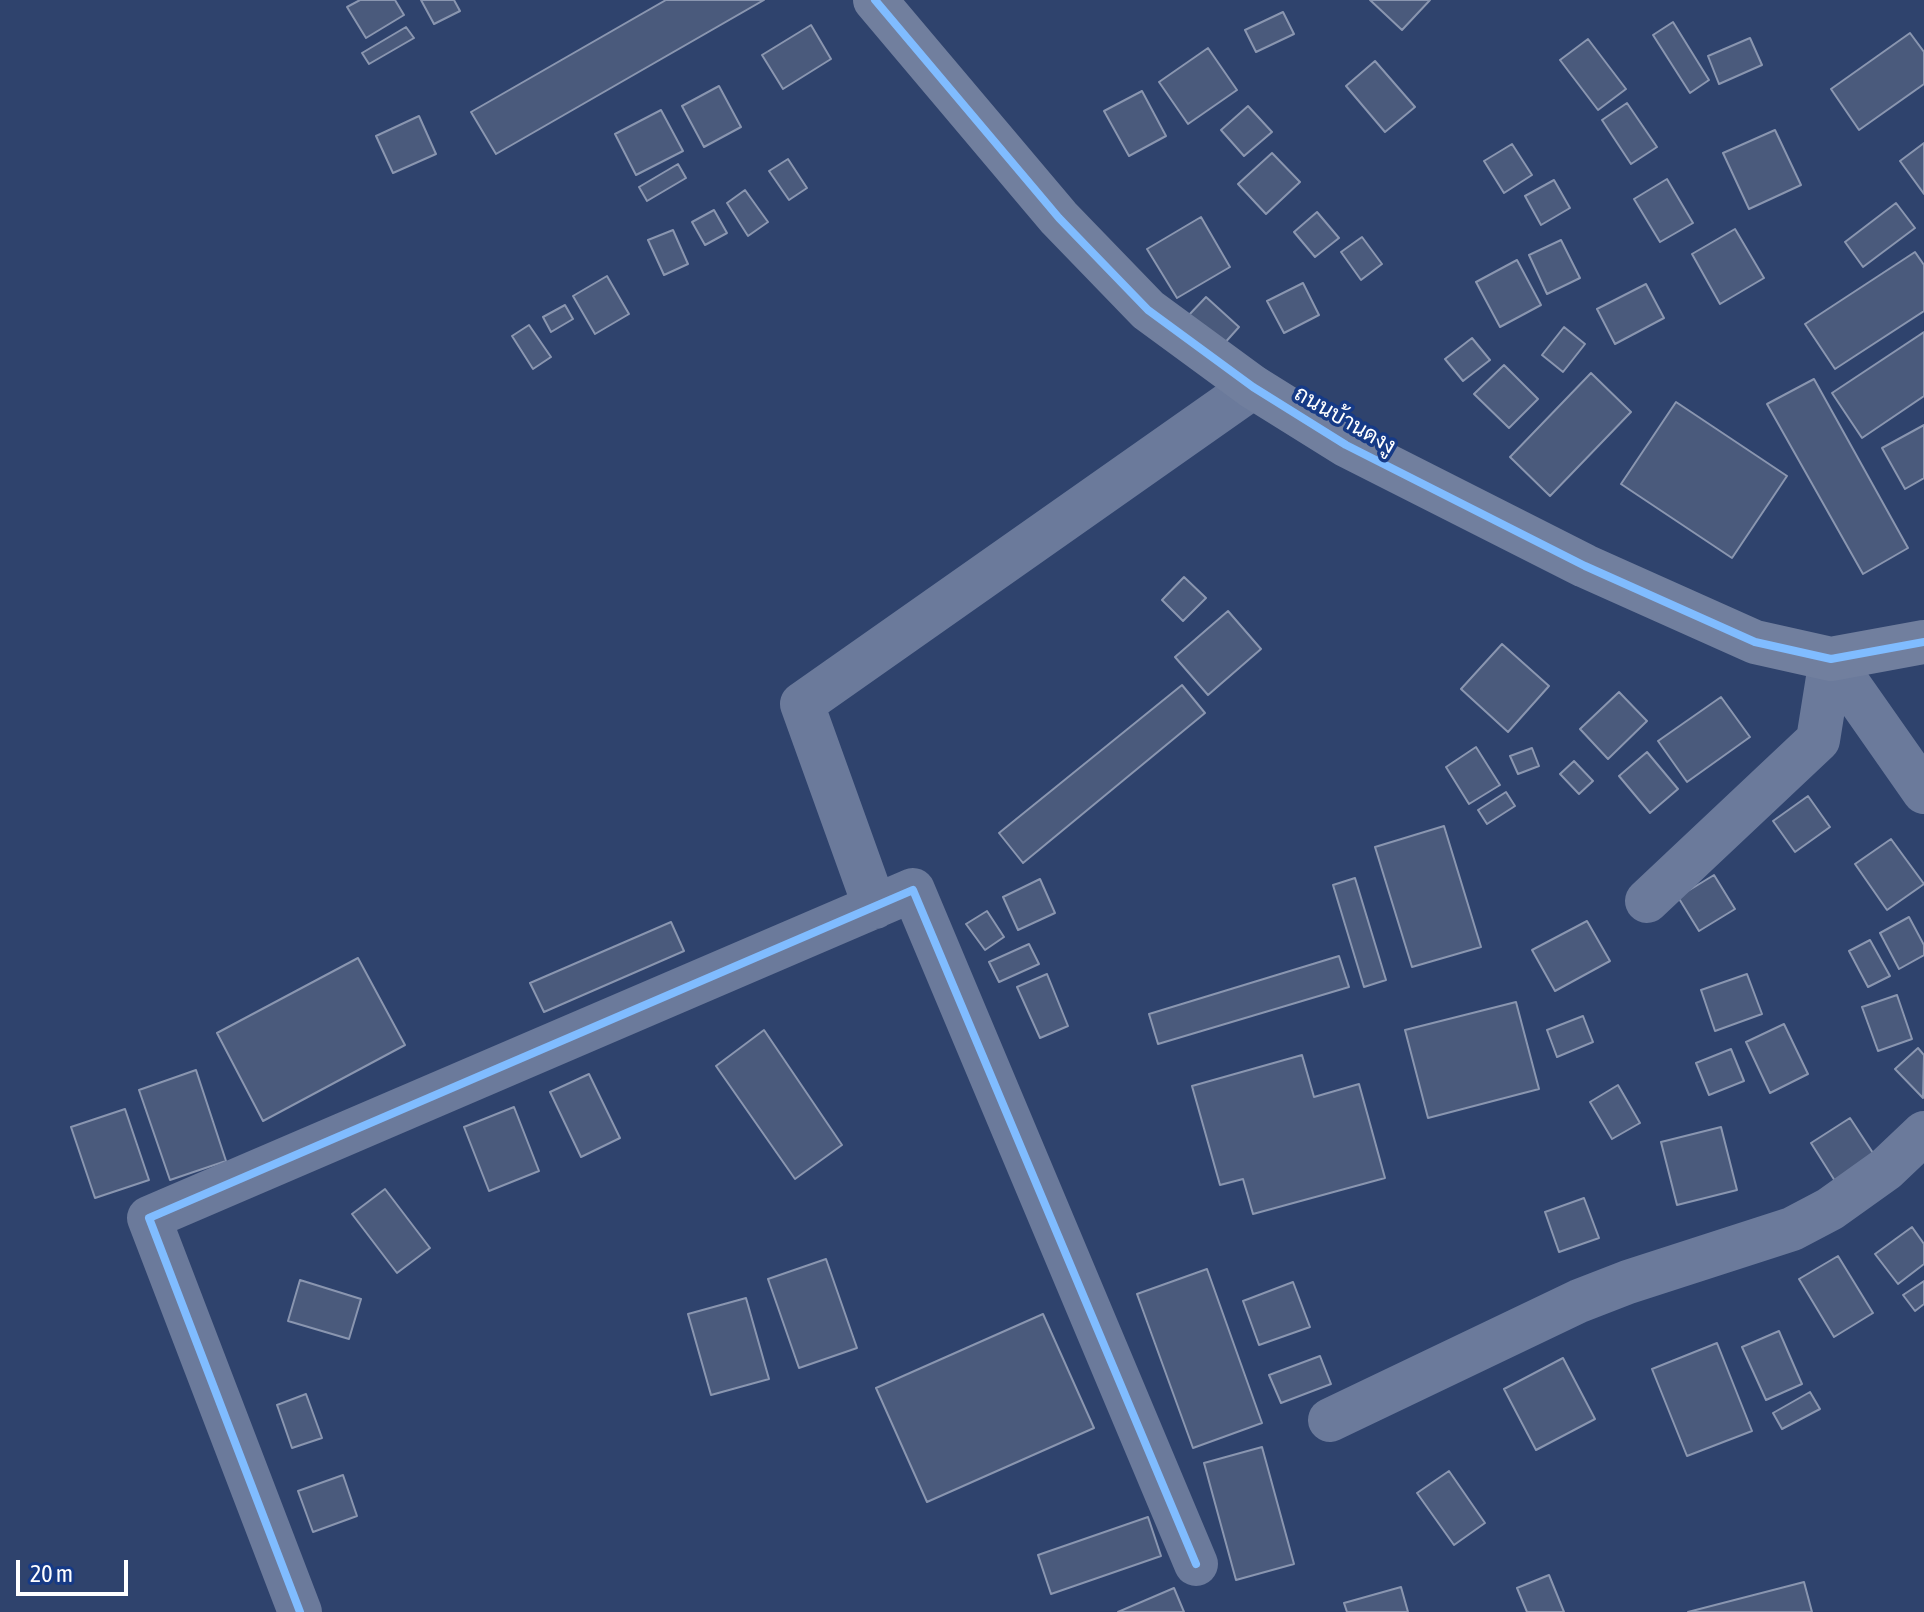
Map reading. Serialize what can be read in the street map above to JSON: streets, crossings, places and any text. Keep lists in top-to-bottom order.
{
  "streets": {
    "street": ["ถนนบ้านดงงู"]
  },
  "scale_bar": "20 m"
}
